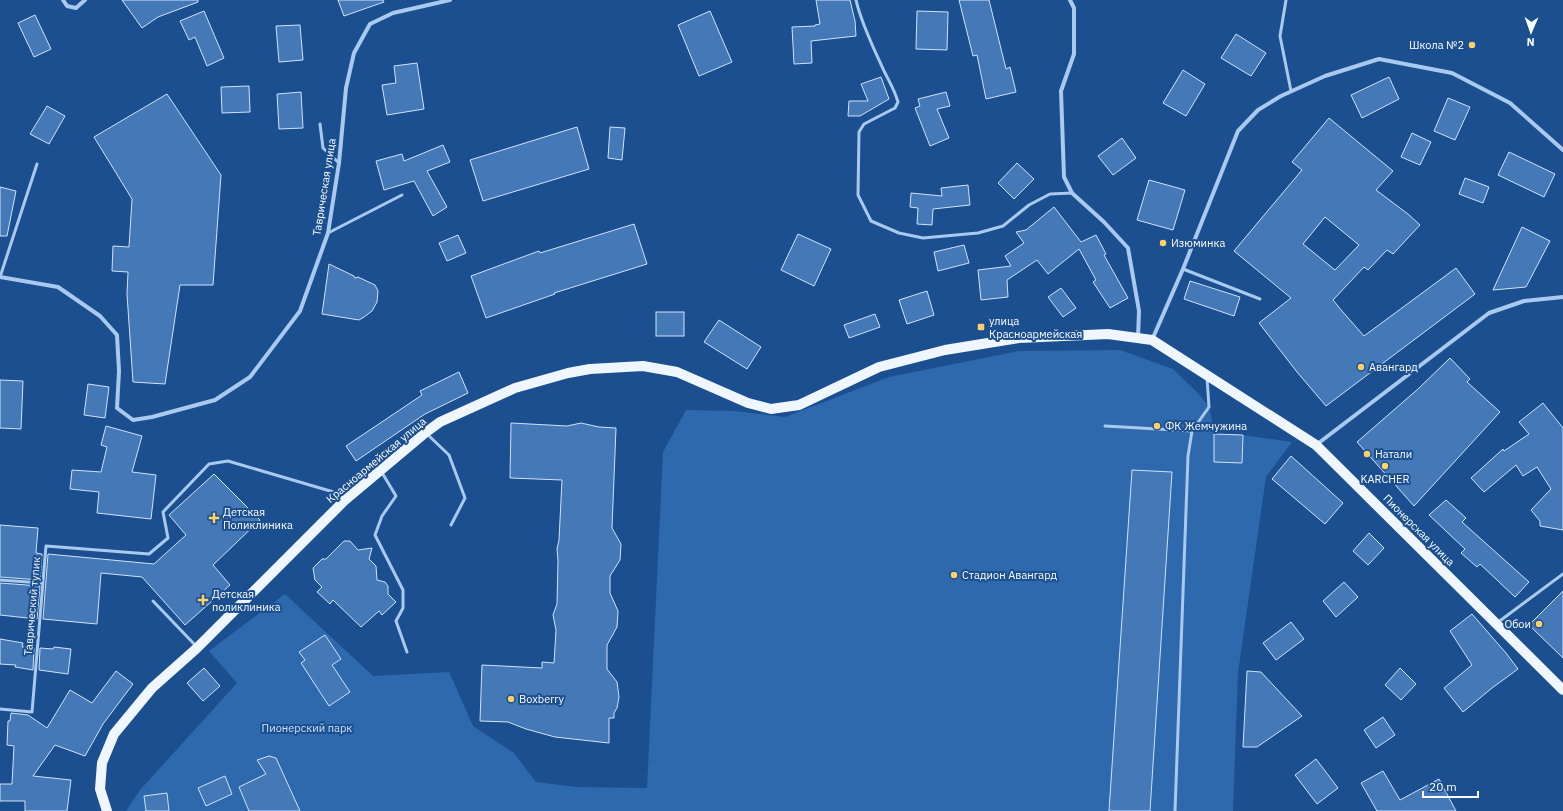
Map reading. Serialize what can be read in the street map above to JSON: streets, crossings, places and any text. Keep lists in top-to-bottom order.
{
  "streets": {
    "main road": ["Красноармейская улица", "Пионерская улица"],
    "street": ["Таврическая улица"],
    "lane": ["Таврический тупик"]
  },
  "crossings": [
    ["Красноармейская улица", "Пионерская улица"],
    ["Красноармейская улица", "Таврический тупик"]
  ],
  "parks": ["Пионерский парк"],
  "places": {
    "other": [
      "Школа №2",
      "Изюминка",
      "Авангард",
      "ФК Жемчужина",
      "Натали",
      "KARCHER",
      "Стадион Авангард",
      "Обои",
      "Boxberry"
    ],
    "transit": ["улица Красноармейская"],
    "health": ["Детская Поликлиника", "Детская поликлиника"]
  },
  "scale_bar": "20 m",
  "north": "bottom"
}
